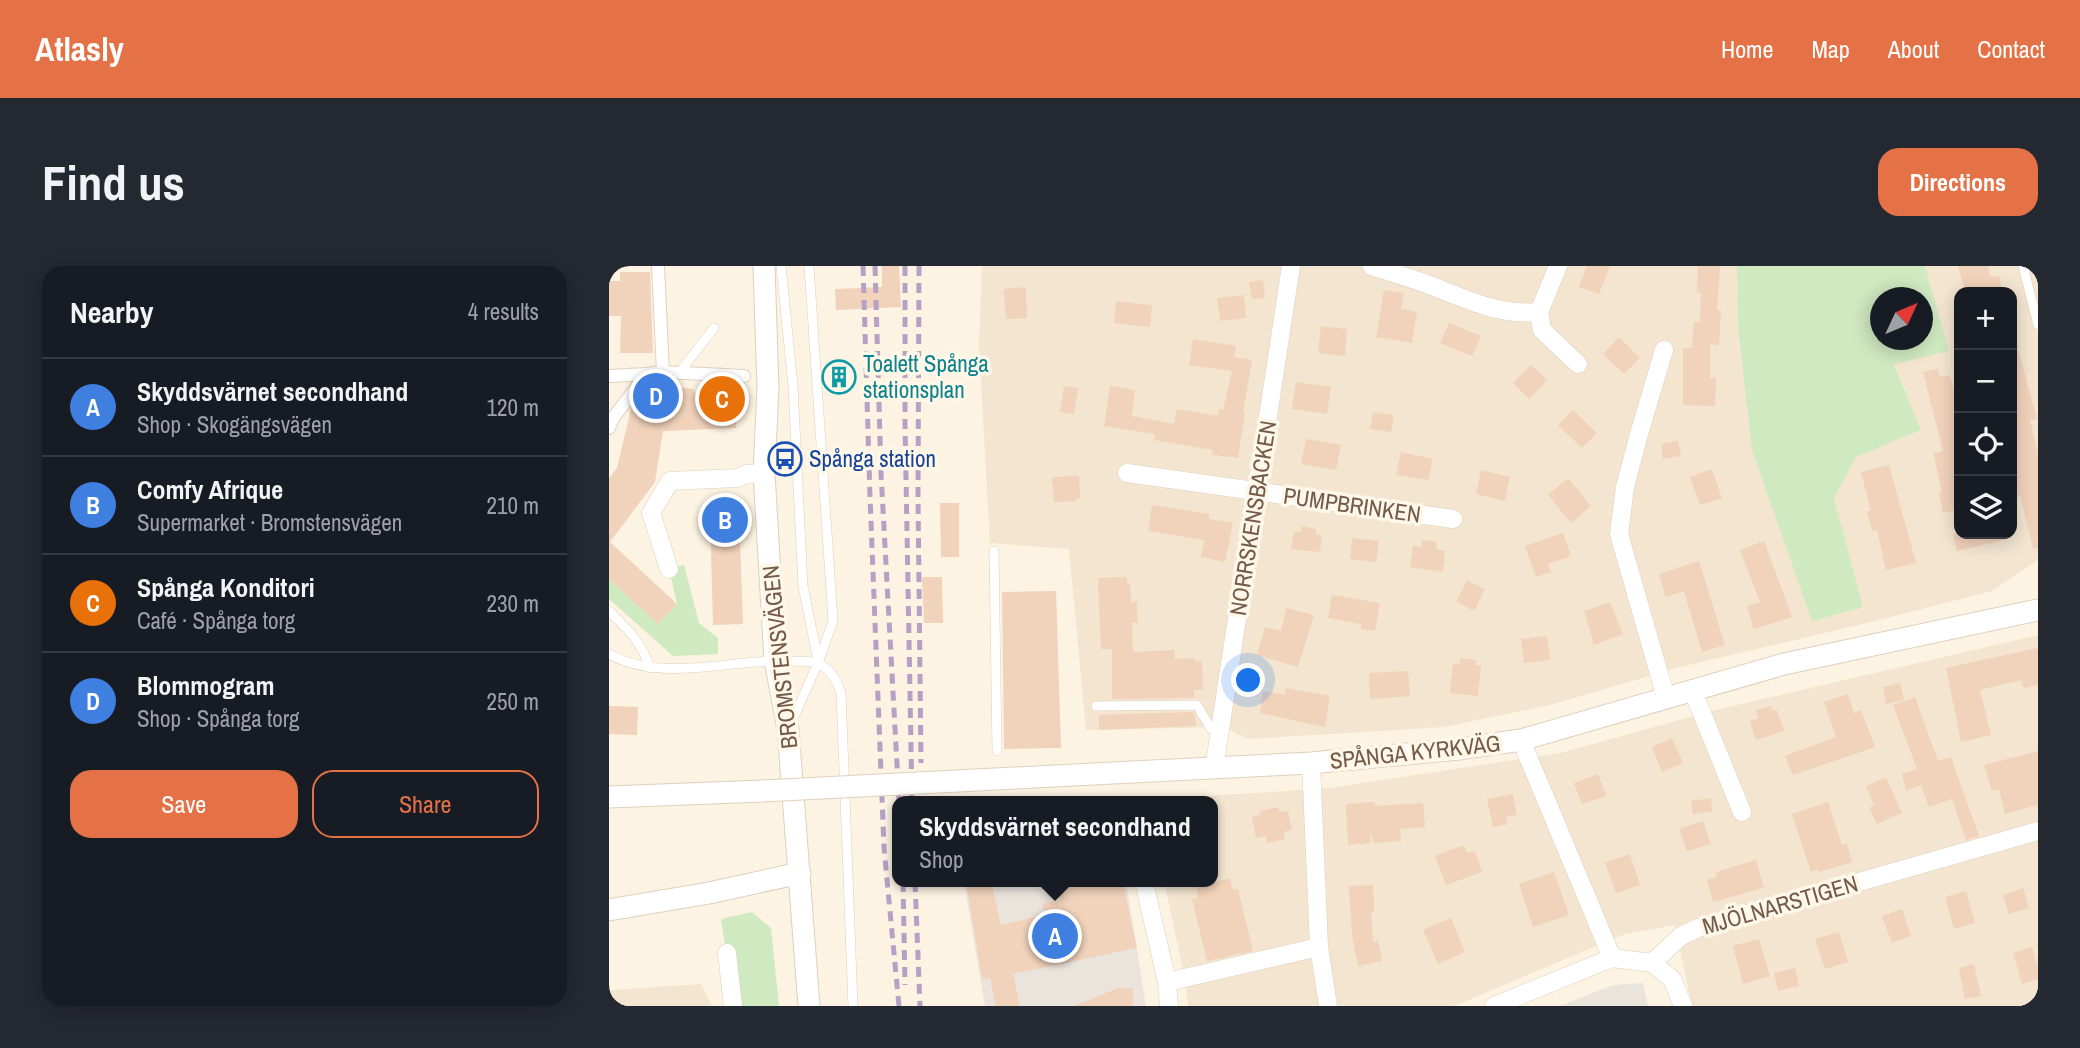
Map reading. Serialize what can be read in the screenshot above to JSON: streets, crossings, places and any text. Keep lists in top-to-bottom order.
{
  "streets": {
    "street": [
      "PUMPBRINKEN",
      "NORRSKENSBACKEN",
      "BROMSTENSVÄGEN",
      "SPÅNGA KYRKVÄG",
      "MJÖLNARSTIGEN"
    ]
  },
  "crossings": [
    ["PUMPBRINKEN", "NORRSKENSBACKEN"],
    ["NORRSKENSBACKEN", "SPÅNGA KYRKVÄG"]
  ],
  "places": {
    "building": ["Toalett Spånga stationsplan"],
    "bus stop": ["Spånga station"]
  },
  "north": "top right",
  "page": {
    "header": "Atlasly",
    "nav": [
      "Home",
      "Map",
      "About",
      "Contact"
    ],
    "buttons": [
      "Directions",
      ["Save", "Share"]
    ],
    "title": "Find us",
    "heading": ["Nearby", "4 results"],
    "map_buttons": ["+", "−"],
    "list": [
      {
        "mark": "A",
        "name": "Skyddsvärnet secondhand",
        "note": "Shop · Skogängsvägen",
        "value": "120 m"
      },
      {
        "mark": "B",
        "name": "Comfy Afrique",
        "note": "Supermarket · Bromstensvägen",
        "value": "210 m"
      },
      {
        "mark": "C",
        "name": "Spånga Konditori",
        "note": "Café · Spånga torg",
        "value": "230 m"
      },
      {
        "mark": "D",
        "name": "Blommogram",
        "note": "Shop · Spånga torg",
        "value": "250 m"
      }
    ],
    "pins": [
      "D",
      "C",
      "B",
      "A"
    ],
    "popup": ["Skyddsvärnet secondhand", "Shop"]
  }
}
